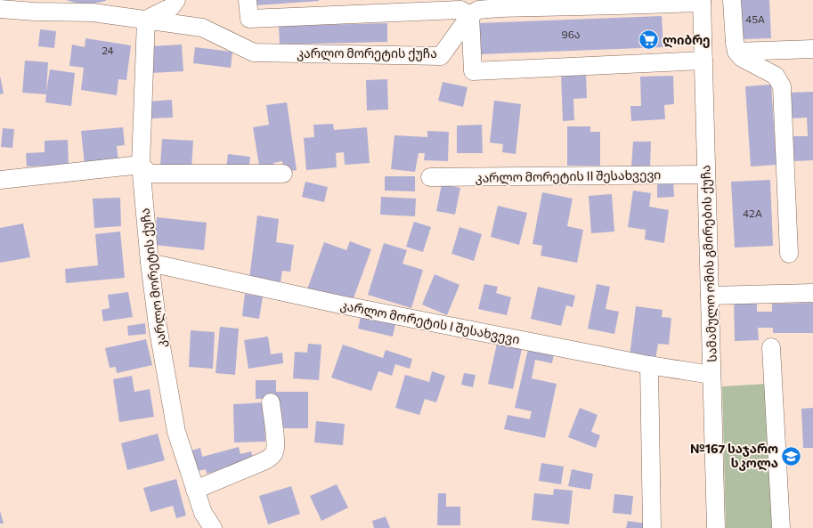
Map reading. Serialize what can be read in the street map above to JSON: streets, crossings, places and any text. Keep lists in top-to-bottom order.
{
  "streets": {
    "street": [
      "კარლო მორეტის ქუჩა",
      "კარლო მორეტის II შესახვევი",
      "სამამულო ომის გმირების ქუჩა",
      "კარლო მორეტის I შესახვევი"
    ]
  },
  "crossings": [
    ["კარლო მორეტის ქუჩა", "კარლო მორეტის I შესახვევი"],
    ["კარლო მორეტის II შესახვევი", "სამამულო ომის გმირების ქუჩა"],
    ["სამამულო ომის გმირების ქუჩა", "კარლო მორეტის I შესახვევი"]
  ],
  "places": {
    "supermarket": ["ლიბრე"],
    "school or university": ["№167 საჯარო სკოლა"]
  },
  "house_numbers": [
    "45A",
    "96ა",
    "24",
    "42A"
  ]
}
